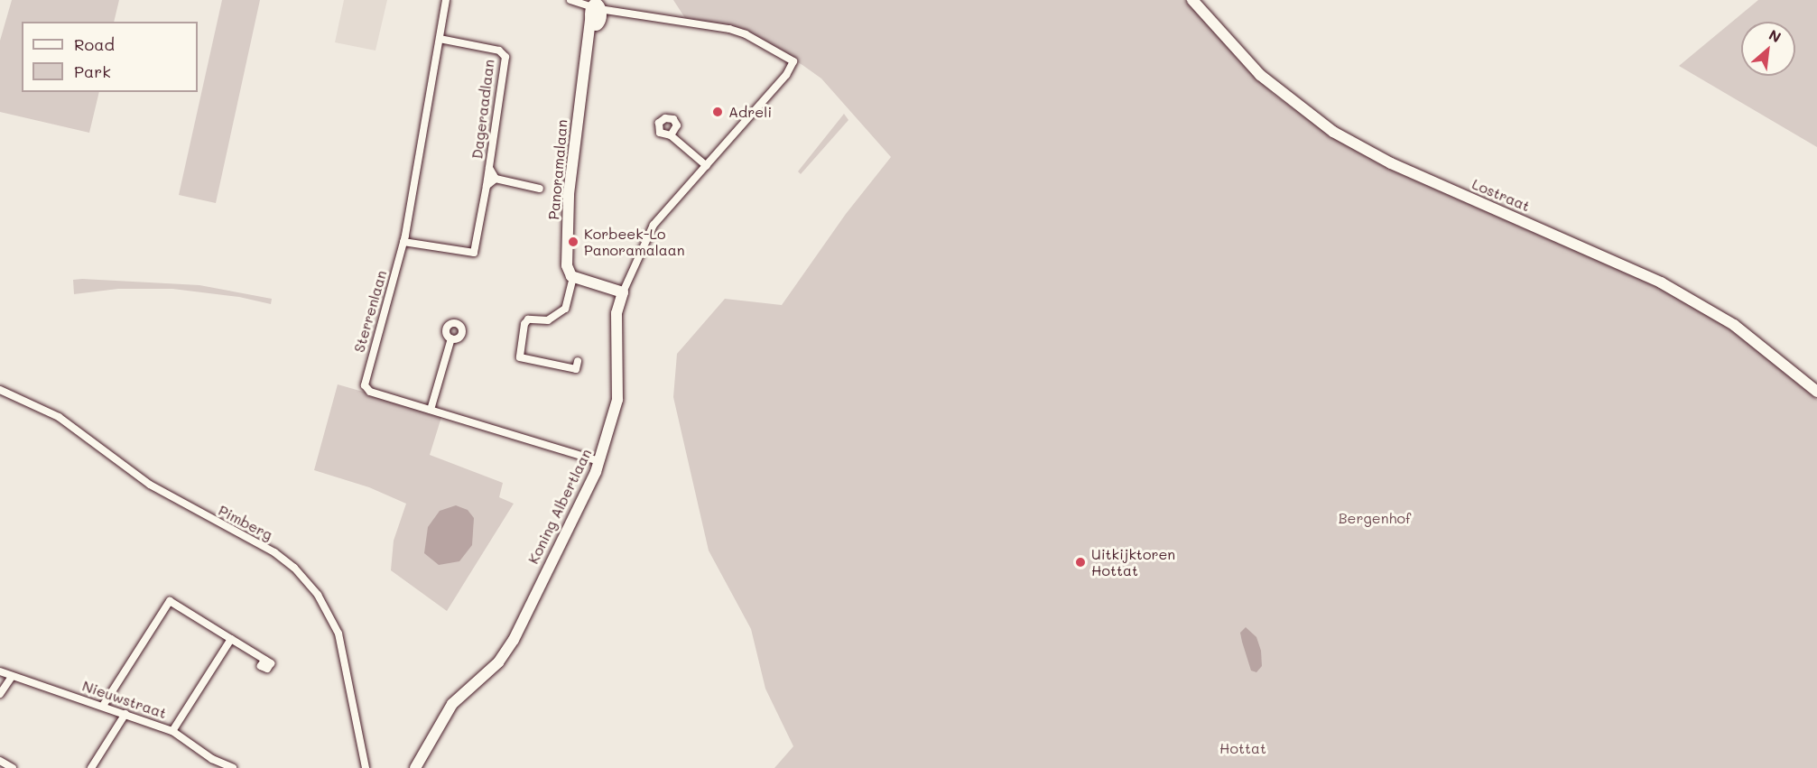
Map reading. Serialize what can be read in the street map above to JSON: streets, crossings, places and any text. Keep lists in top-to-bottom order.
{
  "streets": {
    "street": [
      "Dageraadlaan",
      "Panoramalaan",
      "Lostraat",
      "Sterrenlaan",
      "Koning Albertlaan",
      "Pimberg",
      "Nieuwstraat"
    ]
  },
  "crossings": [
    ["Dageraadlaan", "Sterrenlaan"],
    ["Panoramalaan", "Koning Albertlaan"],
    ["Sterrenlaan", "Koning Albertlaan"]
  ],
  "parks": ["Bergenhof", "Hottat"],
  "places": ["Adreli", "Korbeek-Lo Panoramalaan", "Uitkijktoren Hottat"],
  "legend": ["Road", "Park"],
  "north": "top right"
}
